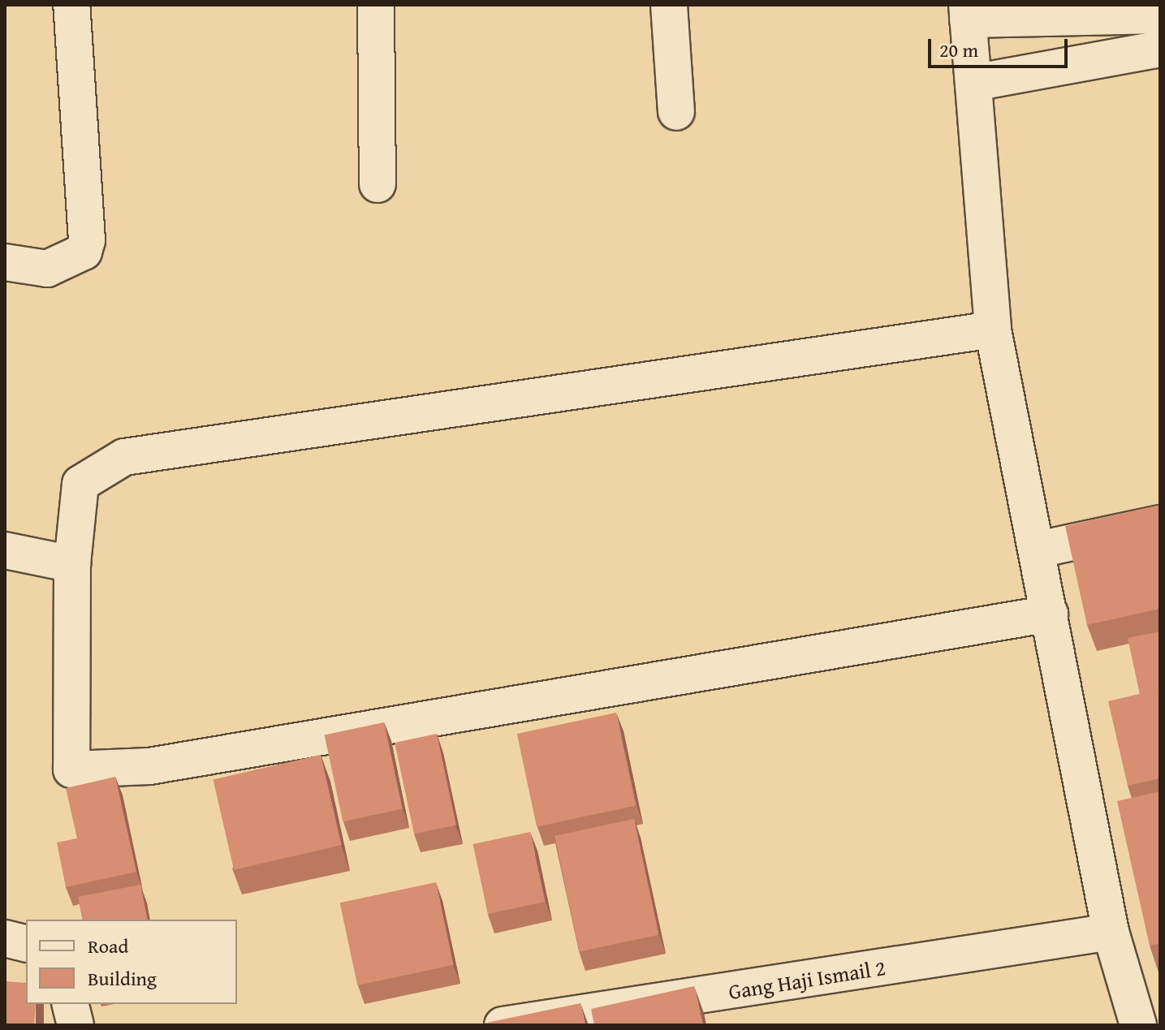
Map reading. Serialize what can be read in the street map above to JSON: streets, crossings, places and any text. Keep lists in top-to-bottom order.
{
  "streets": {
    "street": ["Gang Haji Ismail 2"]
  },
  "legend": ["Road", "Building"],
  "scale_bar": "20 m"
}
